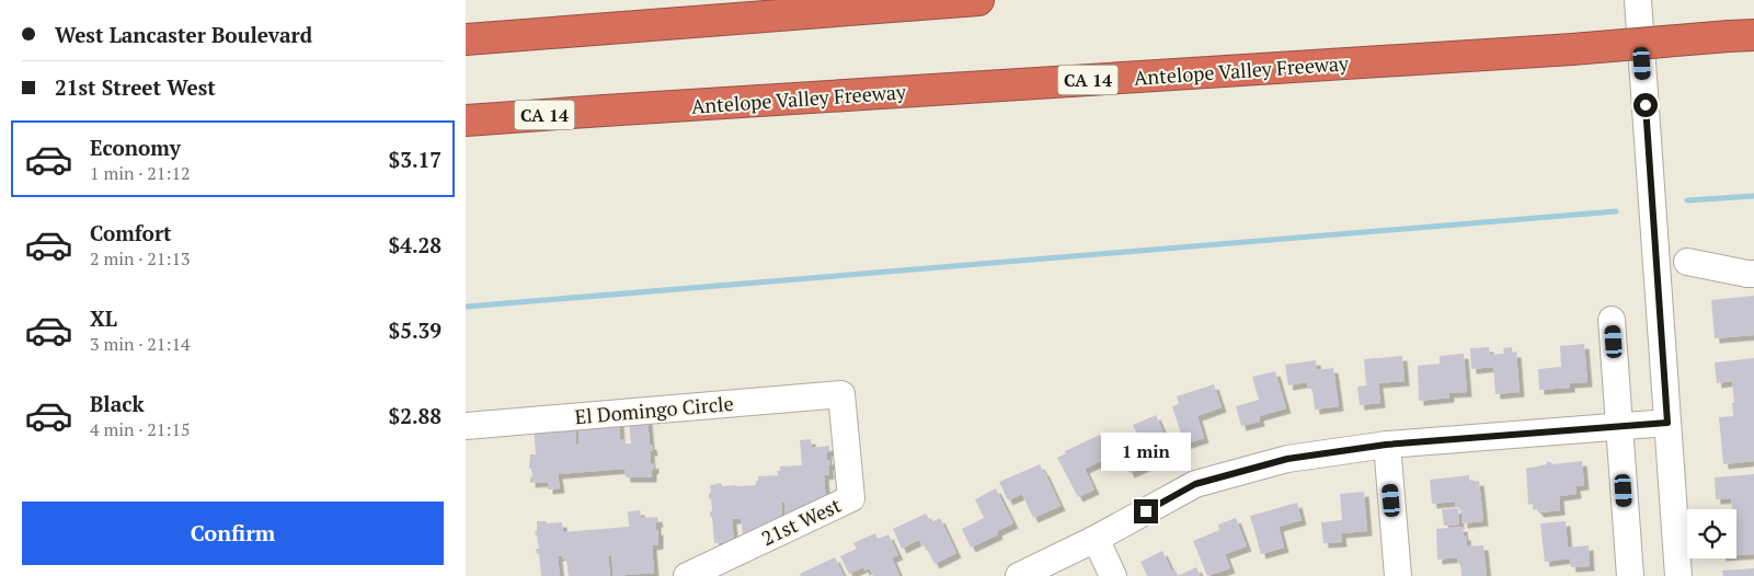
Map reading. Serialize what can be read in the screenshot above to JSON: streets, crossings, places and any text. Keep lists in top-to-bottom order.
{
  "streets": {
    "highway": ["Antelope Valley Freeway", "CA 14"],
    "street": ["El Domingo Circle", "21st West"]
  },
  "crossings": [
    ["El Domingo Circle", "21st West"]
  ],
  "page": {
    "banner": ["West Lancaster Boulevard", "21st Street West"],
    "list": [
      {
        "name": "Economy",
        "note": "1 min · 21:12",
        "value": "$3.17"
      },
      {
        "name": "Comfort",
        "note": "2 min · 21:13",
        "value": "$4.28"
      },
      {
        "name": "XL",
        "note": "3 min · 21:14",
        "value": "$5.39"
      },
      {
        "name": "Black",
        "note": "4 min · 21:15",
        "value": "$2.88"
      }
    ],
    "bubble": "1 min",
    "buttons": "Confirm"
  }
}
